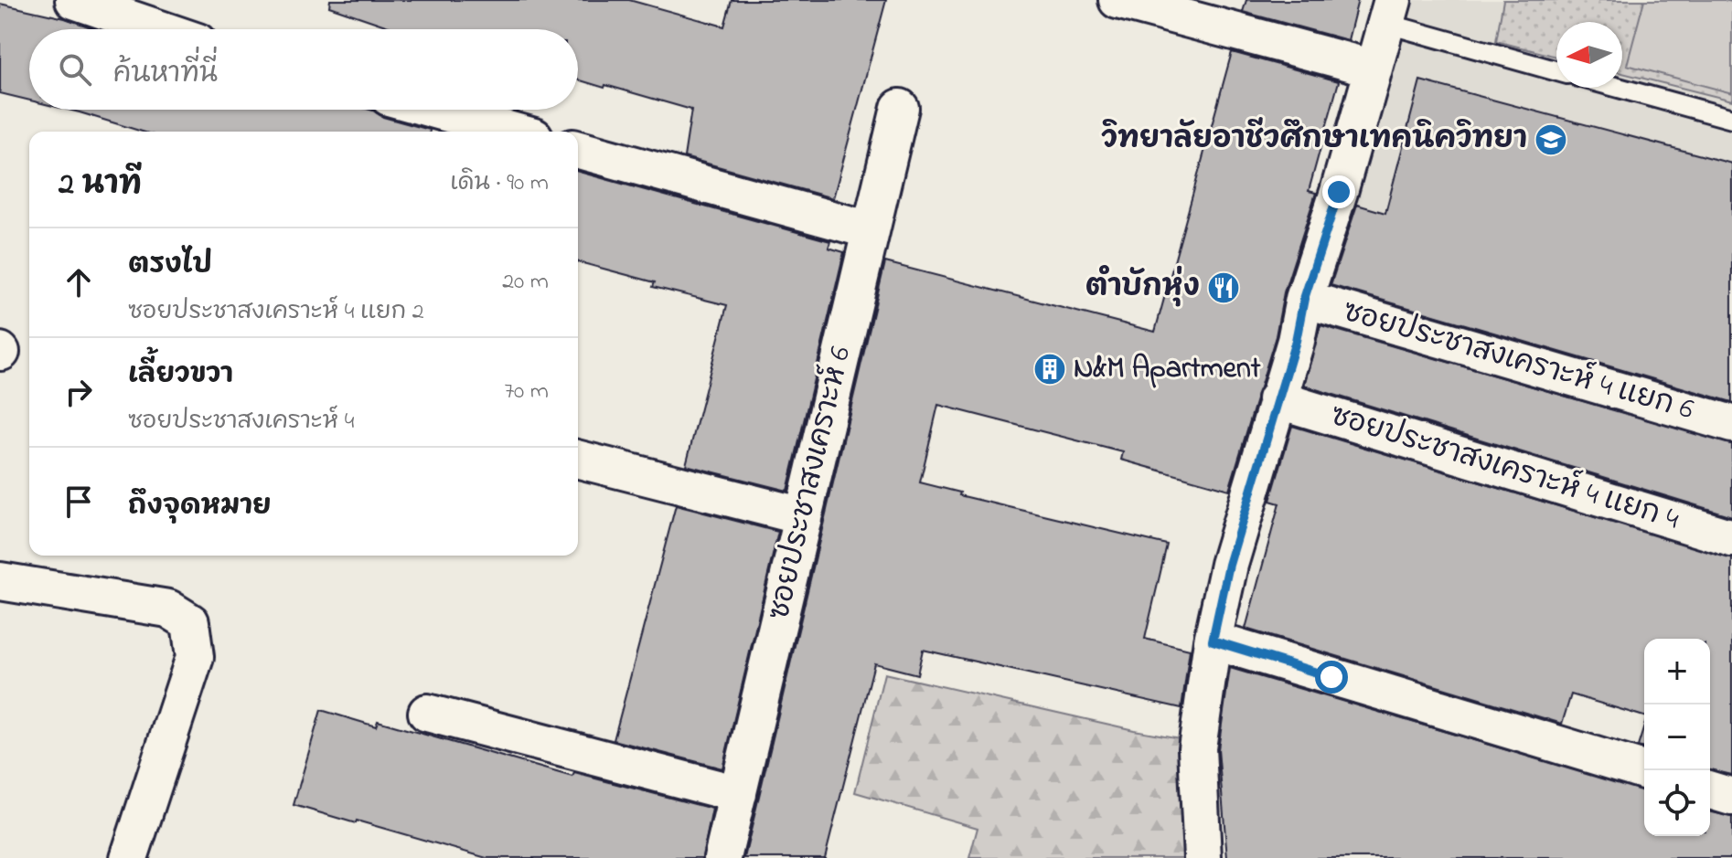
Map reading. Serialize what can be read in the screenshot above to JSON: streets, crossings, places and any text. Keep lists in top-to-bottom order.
{
  "streets": {
    "street": ["ซอยประชาสงเคราะห์ 4 แยก 6", "ซอยประชาสงเคราะห์ 4 แยก 4", "ซอยประชาสงเคราะห์ 6"]
  },
  "places": {
    "school or university": ["วิทยาลัยอาชีวศึกษาเทคนิควิทยา"],
    "restaurant": ["ตำบักหุ่ง"],
    "building": ["N&M Apartment"]
  },
  "north": "left",
  "page": {
    "search": "ค้นหาที่นี่",
    "heading": ["2 นาที", "เดิน · 90 m"],
    "list": [
      ["ตรงไป", "ซอยประชาสงเคราะห์ 4 แยก 2", "20 m"],
      ["เลี้ยวขวา", "ซอยประชาสงเคราะห์ 4", "70 m"],
      "ถึงจุดหมาย"
    ],
    "map_buttons": ["+", "−"]
  }
}
